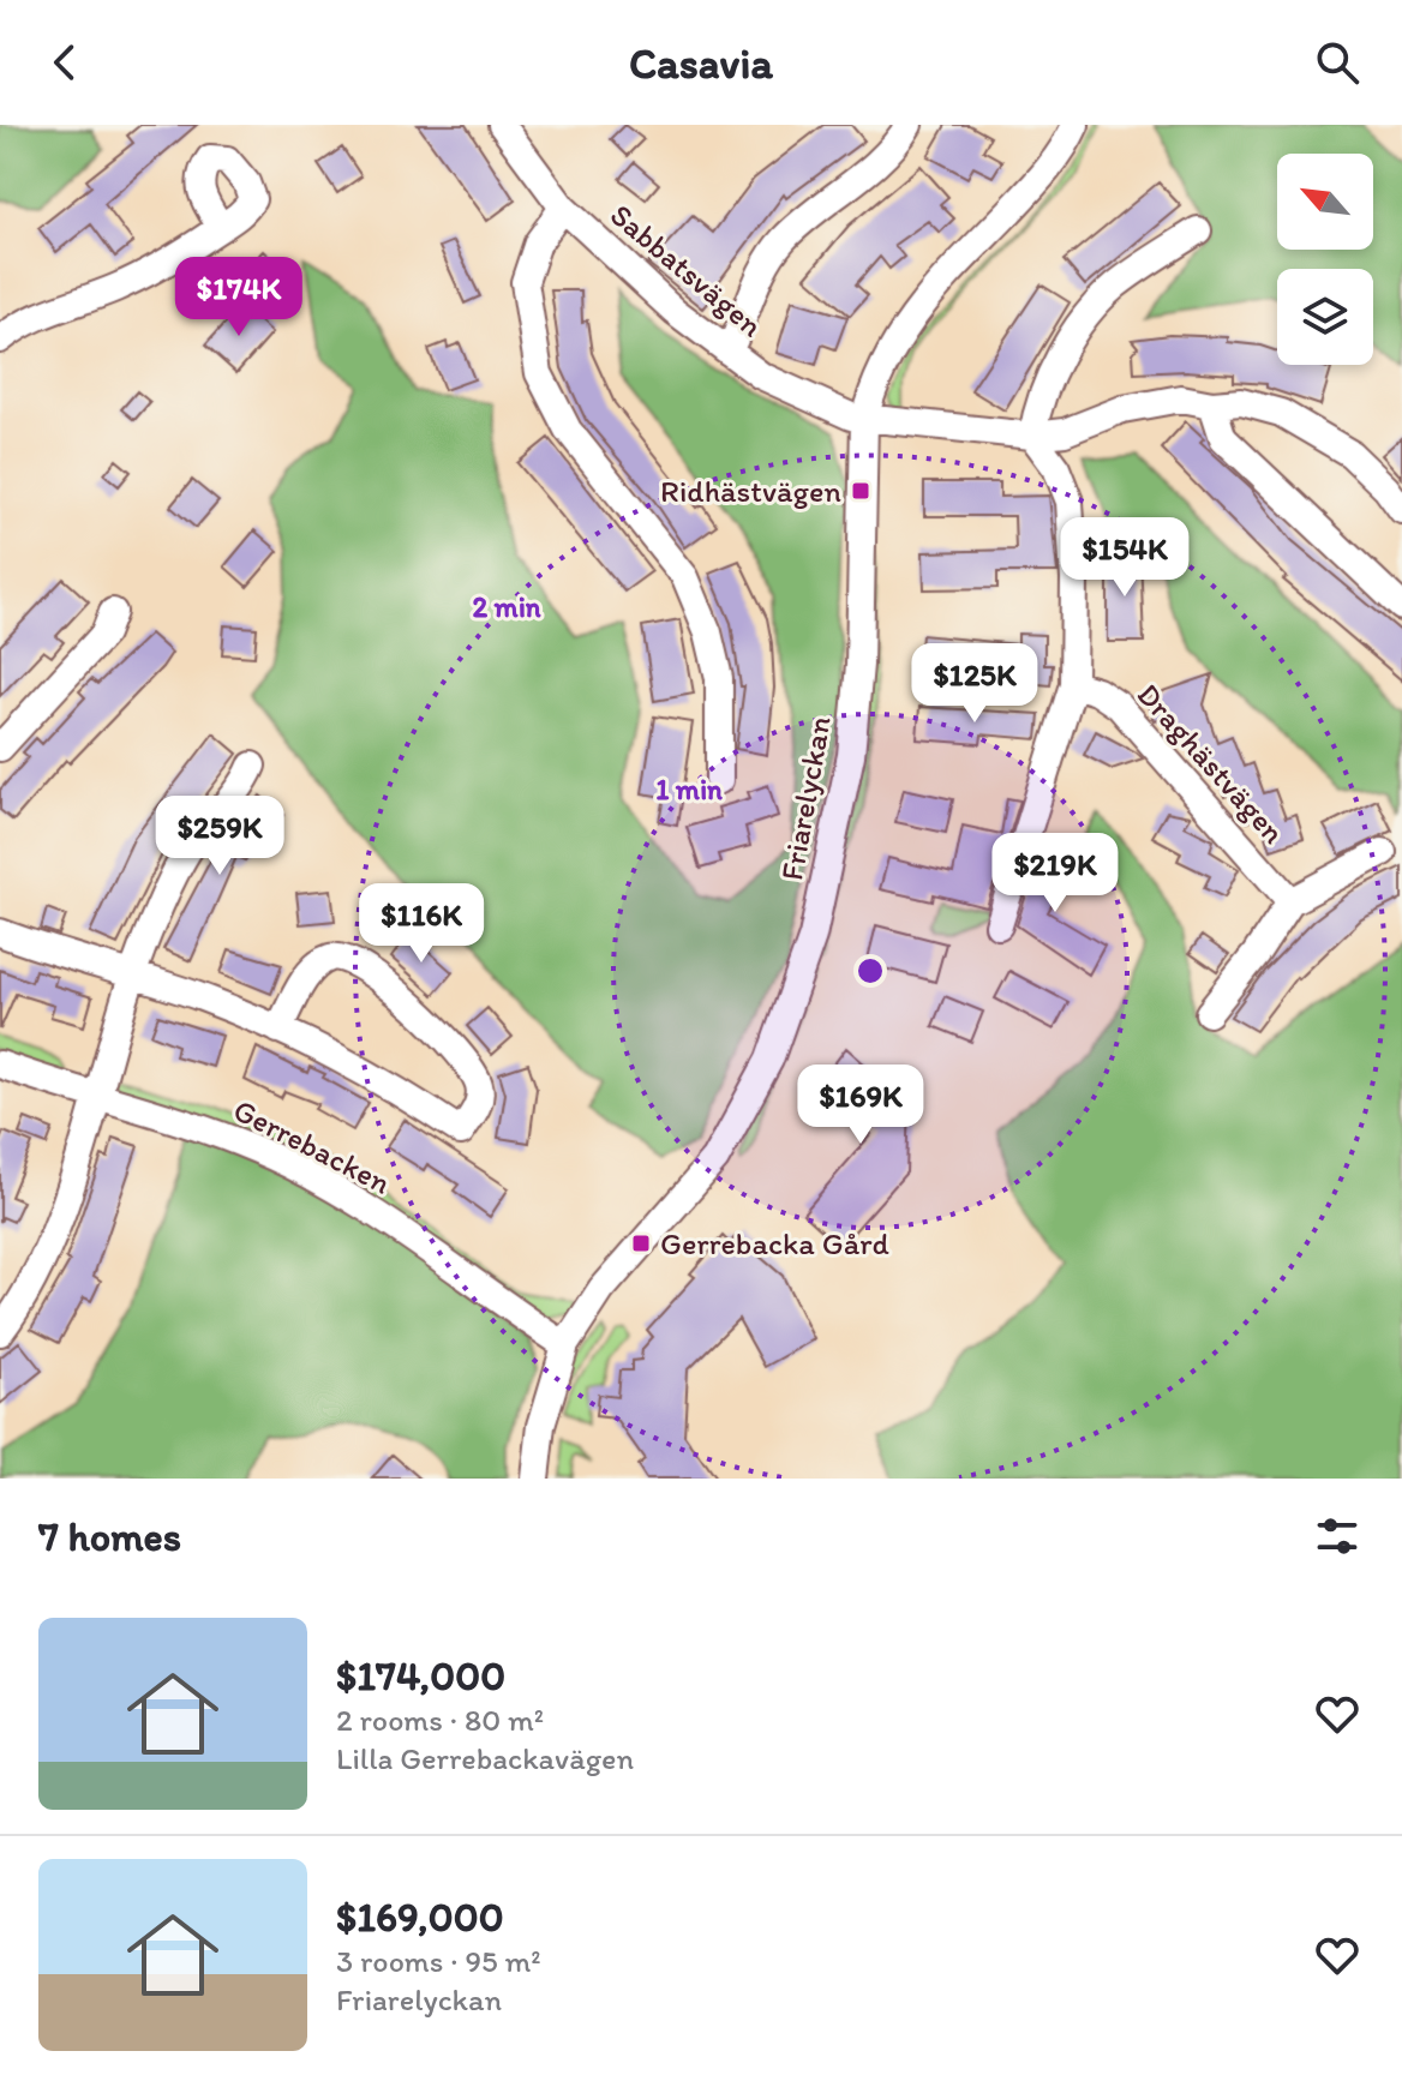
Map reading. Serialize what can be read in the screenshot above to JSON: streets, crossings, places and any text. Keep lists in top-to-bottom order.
{
  "streets": {
    "street": [
      "Sabbatsvägen",
      "Draghästvägen",
      "Friarelyckan",
      "Gerrebacken"
    ]
  },
  "crossings": [
    ["Sabbatsvägen", "Friarelyckan"],
    ["Friarelyckan", "Gerrebacken"]
  ],
  "places": {
    "transit": ["Ridhästvägen", "Gerrebacka Gård"]
  },
  "north": "top left",
  "page": {
    "header": "Casavia",
    "price": [
      "$174K",
      "$154K",
      "$125K",
      "$259K",
      "$219K",
      "$116K",
      "$169K"
    ],
    "heading": "7 homes",
    "list": [
      {
        "name": "$174,000",
        "note": "2 rooms · 80 m² · Lilla Gerrebackavägen"
      },
      {
        "name": "$169,000",
        "note": "3 rooms · 95 m² · Friarelyckan"
      }
    ]
  },
  "rings": ["2 min", "1 min"]
}
